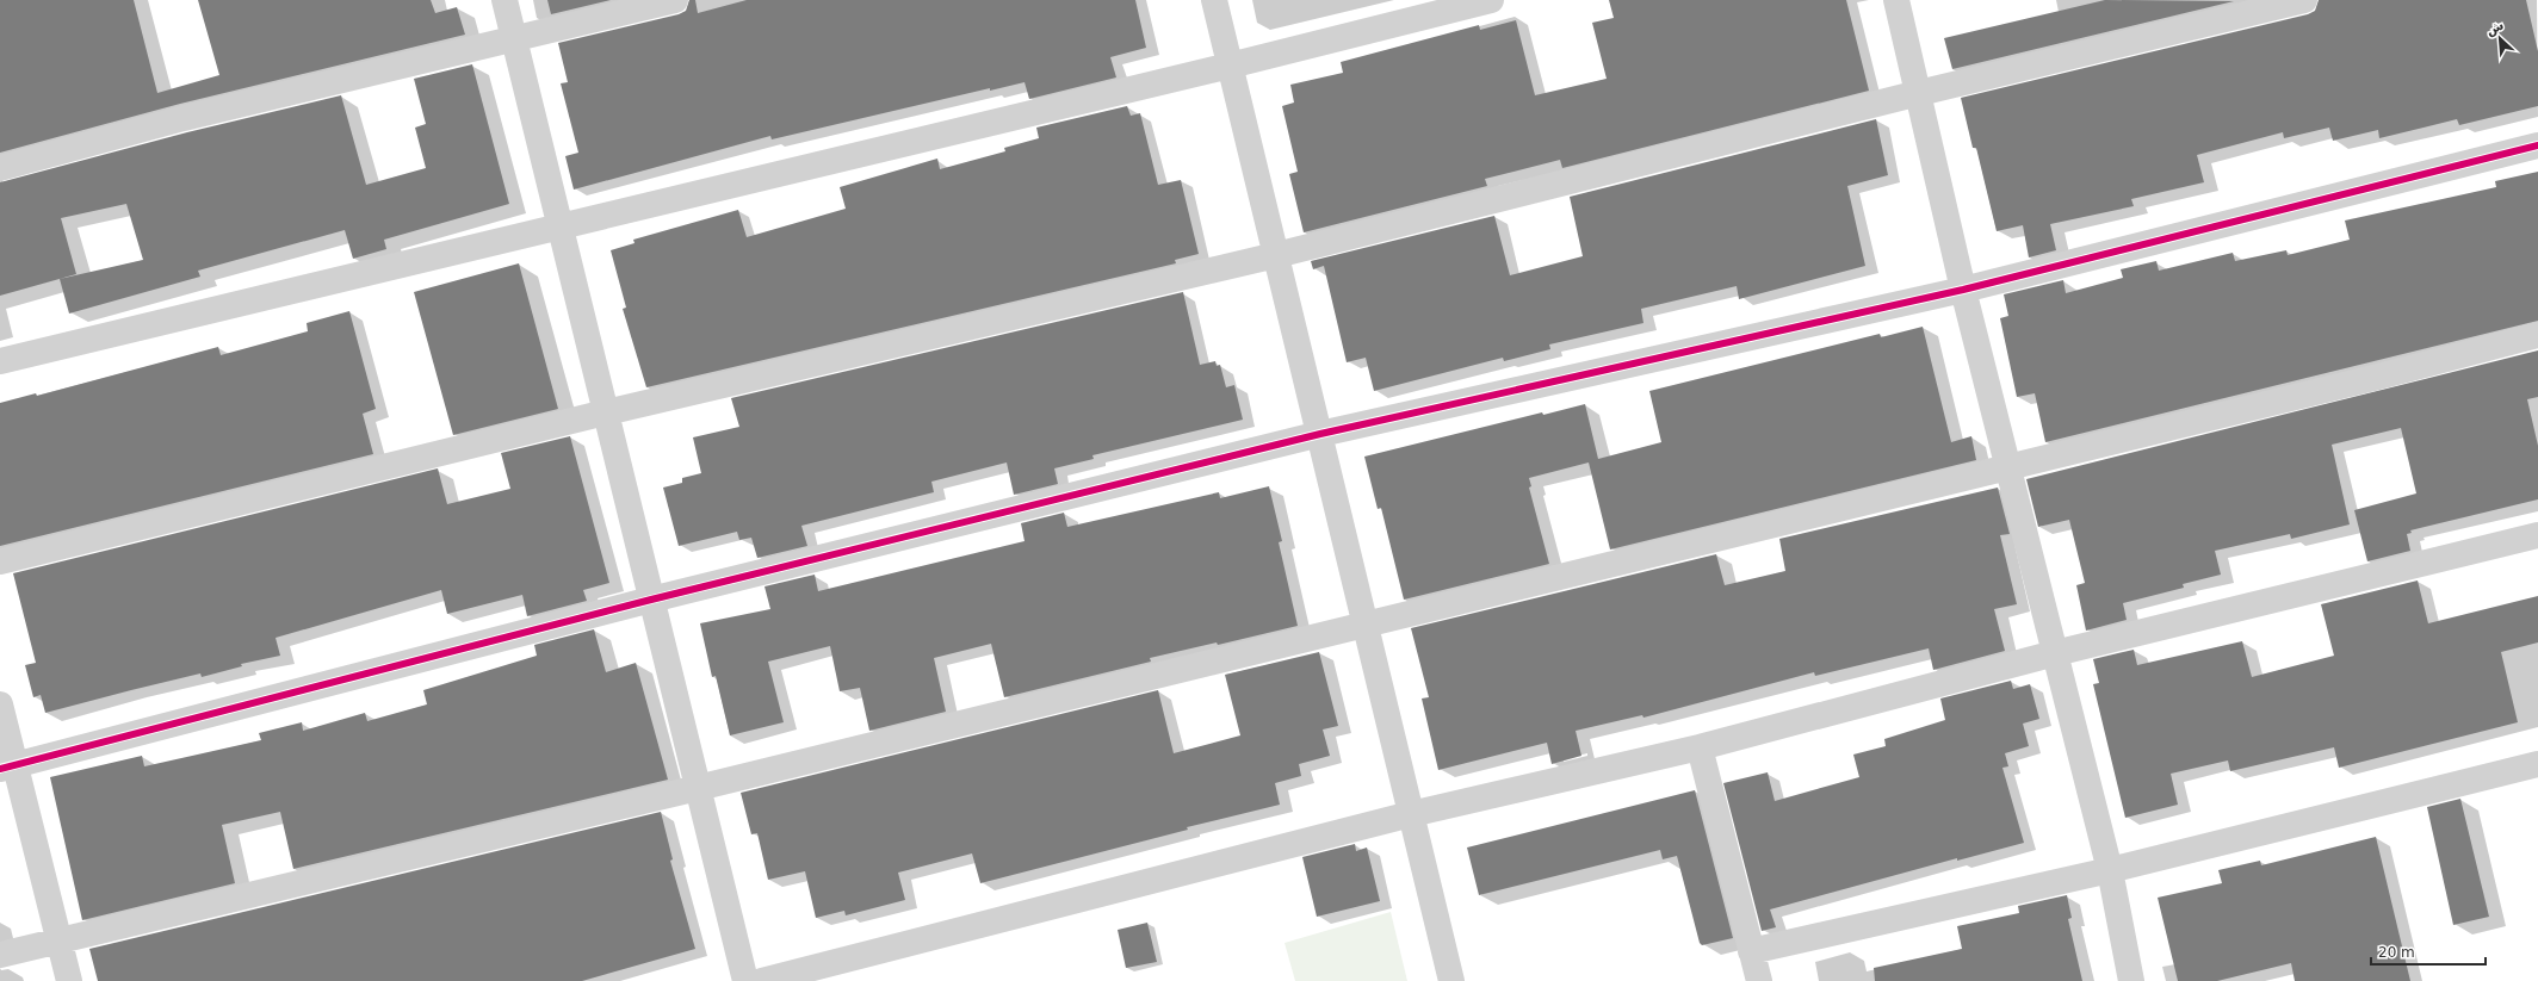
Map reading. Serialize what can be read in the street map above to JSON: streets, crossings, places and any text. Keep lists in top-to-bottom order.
{
  "scale_bar": "20 m",
  "north": "top left"
}
